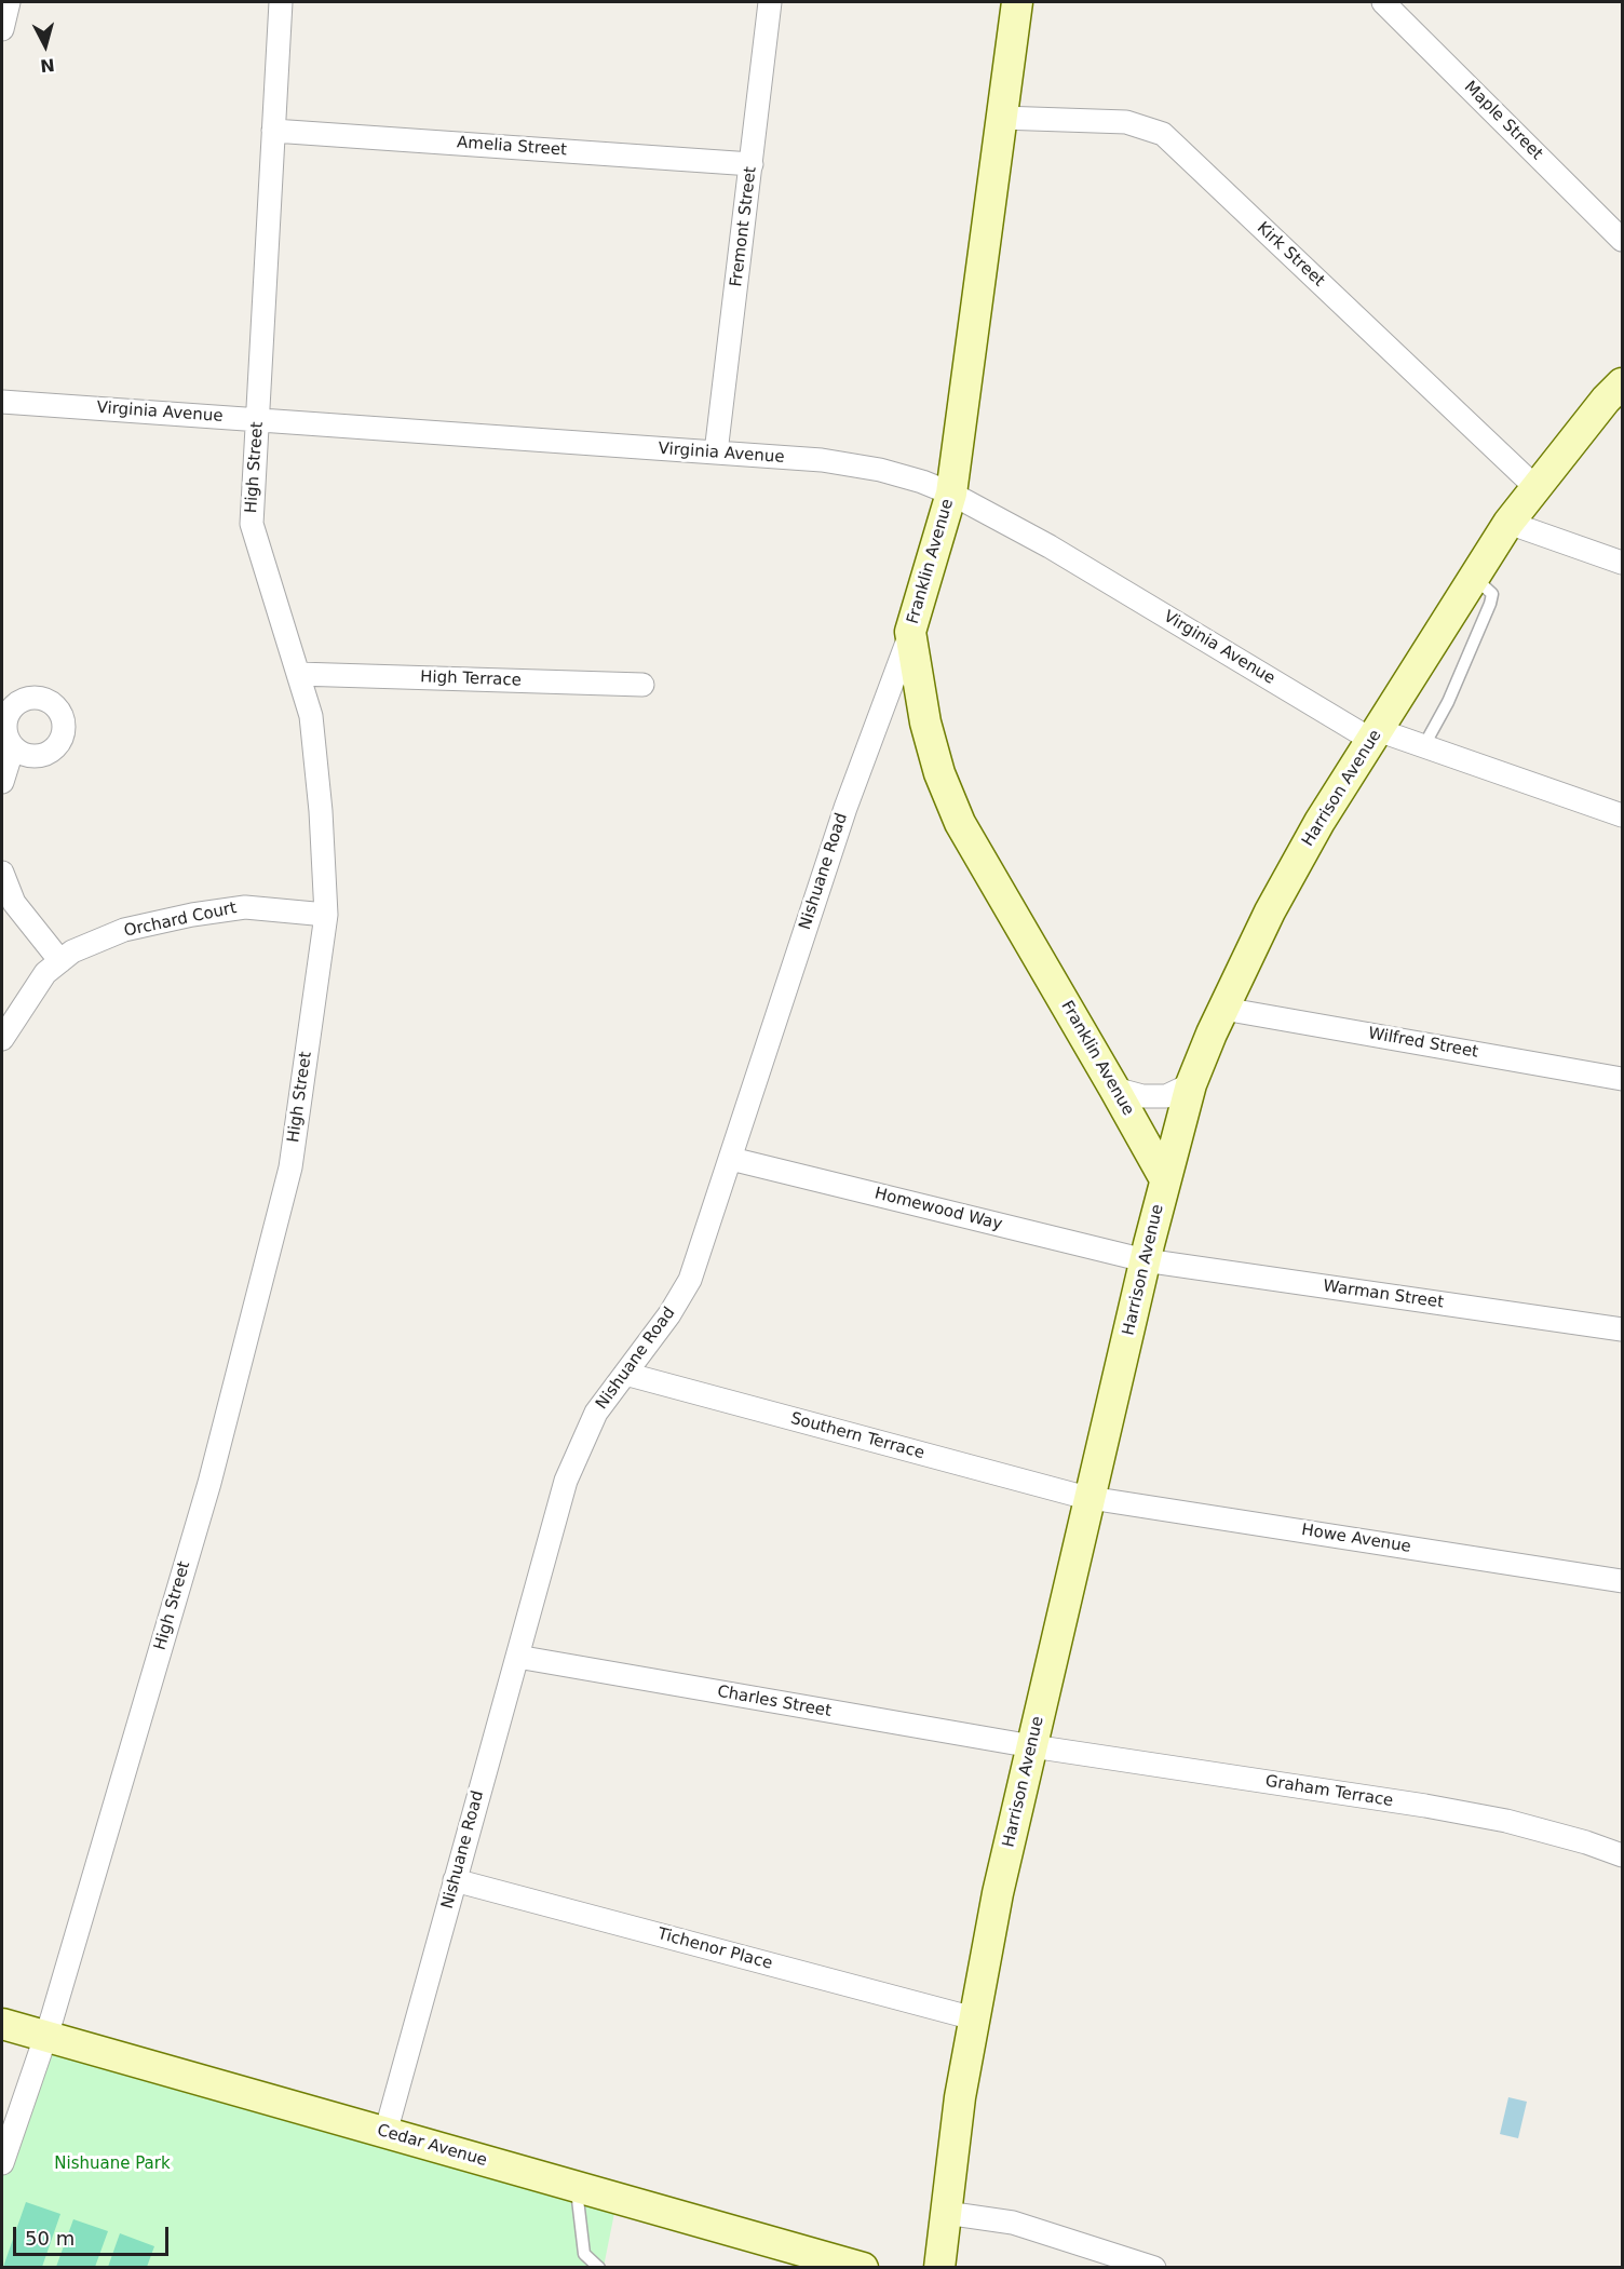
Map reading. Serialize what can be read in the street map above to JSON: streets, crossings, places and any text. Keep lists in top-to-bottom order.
{
  "streets": {
    "street": [
      "Maple Street",
      "Amelia Street",
      "Fremont Street",
      "Kirk Street",
      "Virginia Avenue",
      "High Street",
      "Franklin Avenue",
      "High Terrace",
      "Harrison Avenue",
      "Nishuane Road",
      "Orchard Court",
      "Wilfred Street",
      "Homewood Way",
      "Warman Street",
      "Southern Terrace",
      "Howe Avenue",
      "Charles Street",
      "Graham Terrace",
      "Tichenor Place",
      "Cedar Avenue"
    ]
  },
  "crossings": [
    ["Amelia Street", "Fremont Street"],
    ["Amelia Street", "High Street"],
    ["Fremont Street", "Virginia Avenue"],
    ["Kirk Street", "Franklin Avenue"],
    ["Kirk Street", "Harrison Avenue"],
    ["Virginia Avenue", "High Street"],
    ["Virginia Avenue", "Franklin Avenue"],
    ["Virginia Avenue", "Harrison Avenue"],
    ["High Street", "High Terrace"],
    ["High Street", "Orchard Court"],
    ["High Street", "Cedar Avenue"],
    ["Franklin Avenue", "Harrison Avenue"],
    ["Franklin Avenue", "Nishuane Road"],
    ["Harrison Avenue", "Wilfred Street"],
    ["Harrison Avenue", "Homewood Way"],
    ["Harrison Avenue", "Warman Street"],
    ["Harrison Avenue", "Southern Terrace"],
    ["Harrison Avenue", "Howe Avenue"],
    ["Harrison Avenue", "Charles Street"],
    ["Harrison Avenue", "Graham Terrace"],
    ["Harrison Avenue", "Tichenor Place"],
    ["Nishuane Road", "Homewood Way"],
    ["Nishuane Road", "Southern Terrace"],
    ["Nishuane Road", "Charles Street"],
    ["Nishuane Road", "Tichenor Place"],
    ["Nishuane Road", "Cedar Avenue"],
    ["Homewood Way", "Warman Street"],
    ["Southern Terrace", "Howe Avenue"],
    ["Charles Street", "Graham Terrace"]
  ],
  "parks": ["Nishuane Park"],
  "scale_bar": "50 m",
  "north": "bottom"
}
